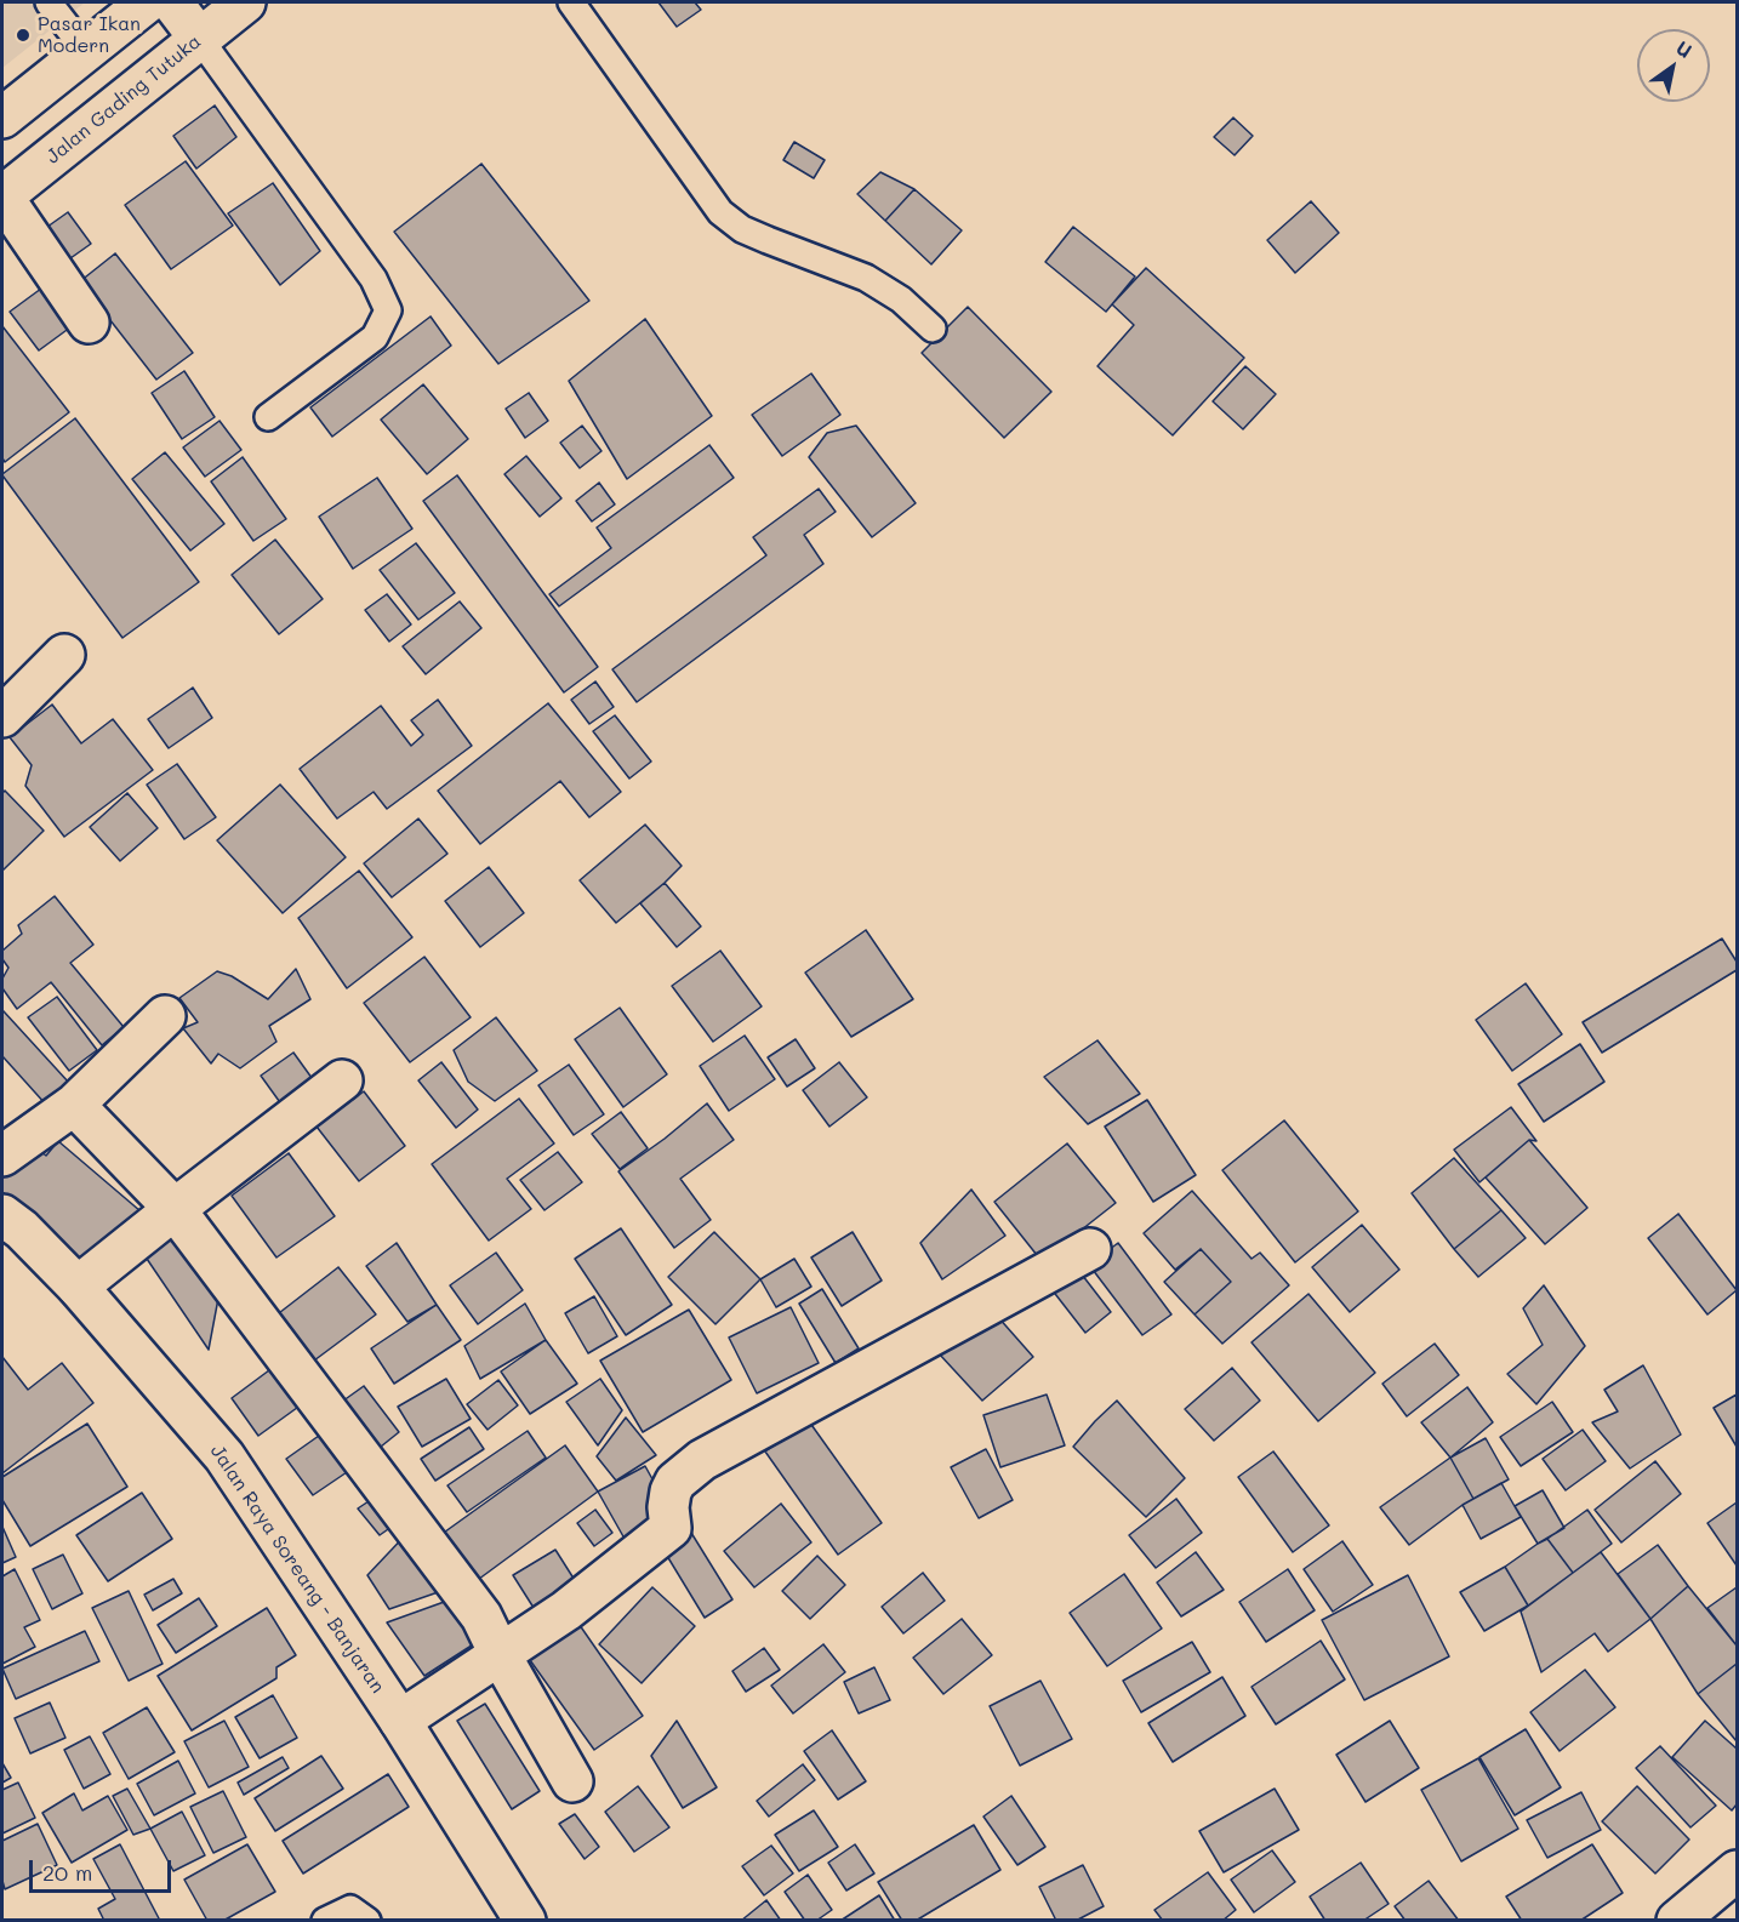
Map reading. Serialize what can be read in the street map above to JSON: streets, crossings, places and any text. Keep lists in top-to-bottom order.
{
  "streets": {
    "street": ["Jalan Gading Tutuka", "Jalan Raya Soreang - Banjaran"]
  },
  "places": ["Pasar Ikan Modern"],
  "scale_bar": "20 m",
  "north": "top right"
}
